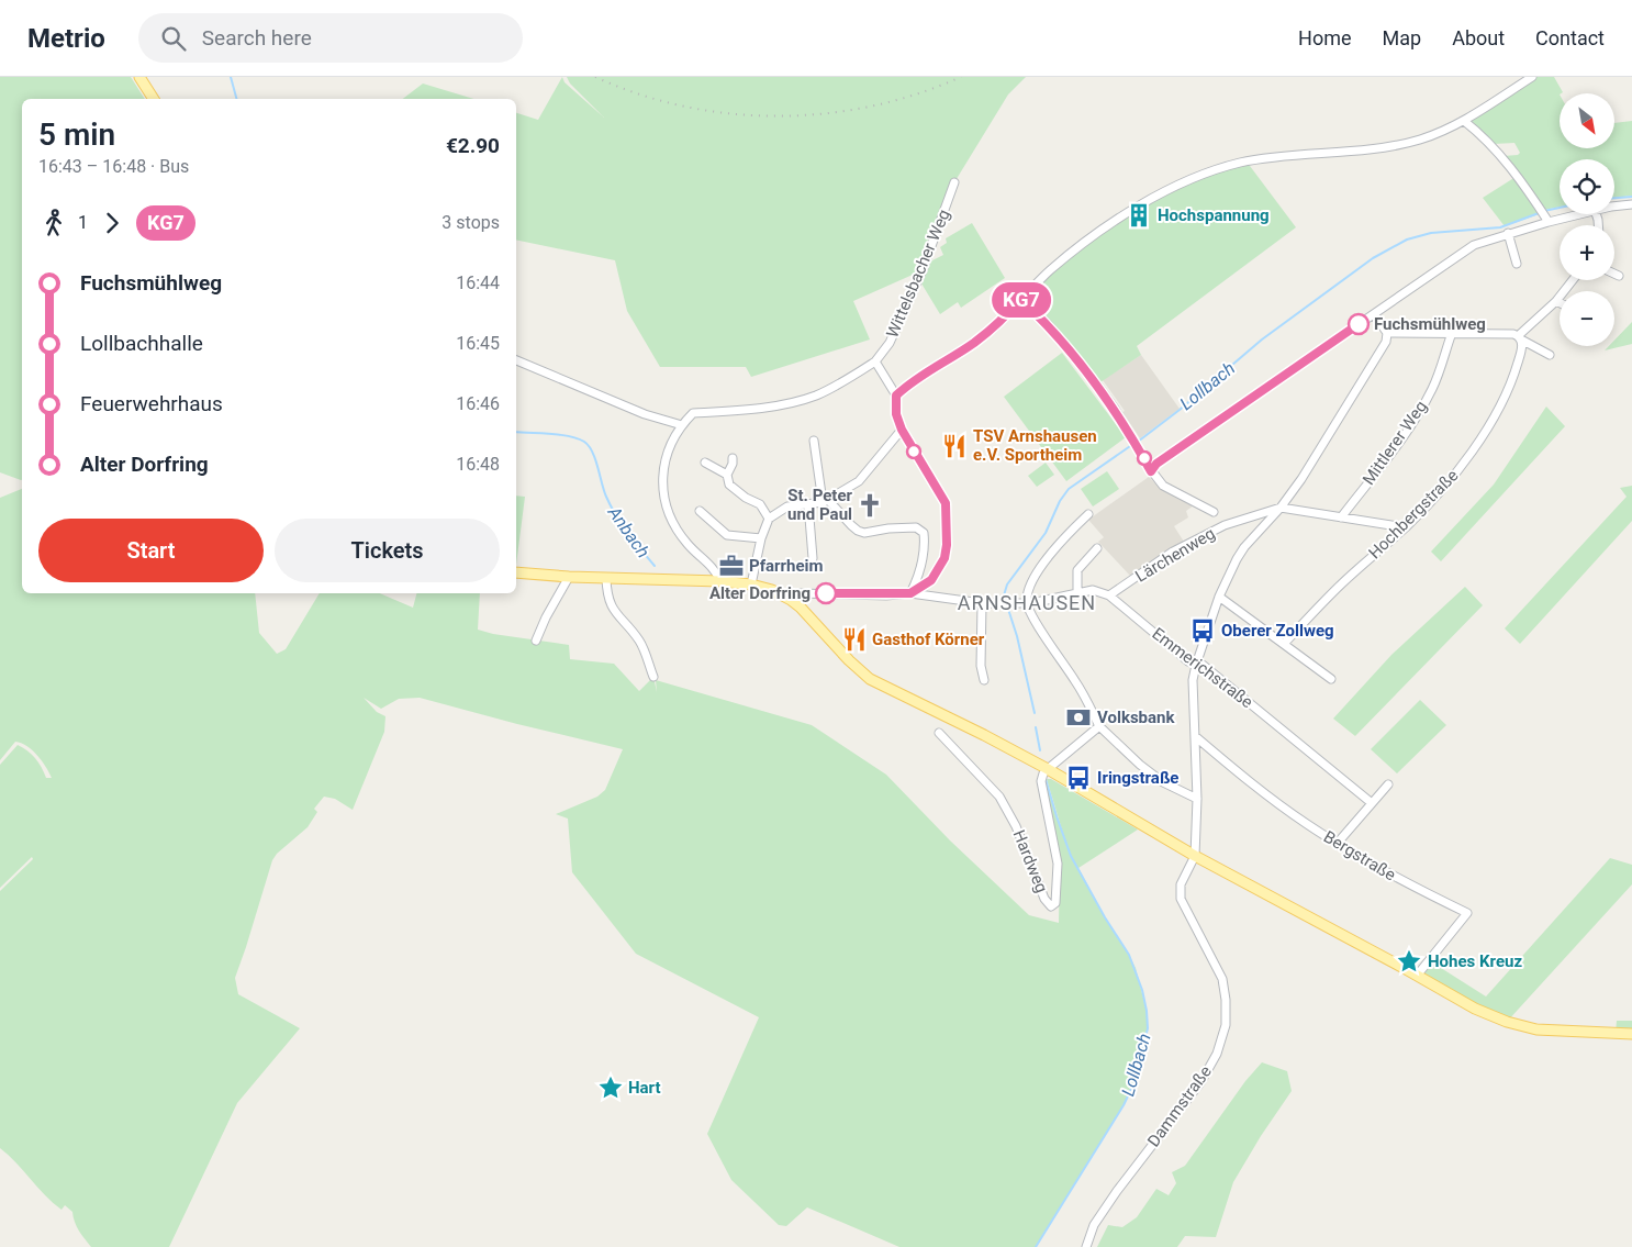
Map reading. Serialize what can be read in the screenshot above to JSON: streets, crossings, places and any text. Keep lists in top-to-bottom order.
{
  "streets": {
    "street": [
      "Wittelsbacher Weg",
      "Mittlerer Weg",
      "Hochbergstraße",
      "Lärchenweg",
      "Emmerichstraße",
      "Bergstraße",
      "Hardweg",
      "Dammstraße"
    ]
  },
  "crossings": [
    ["Mittlerer Weg", "Lärchenweg"],
    ["Hochbergstraße", "Lärchenweg"],
    ["Lärchenweg", "Emmerichstraße"]
  ],
  "districts": ["ARNSHAUSEN"],
  "water": ["Lollbach", "Anbach"],
  "places": {
    "building": ["Hochspannung"],
    "other": ["Fuchsmühlweg", "Alter Dorfring"],
    "restaurant": ["TSV Arnshausen e.V. Sportheim", "Gasthof Körner"],
    "church": ["St. Peter und Paul"],
    "office": ["Pfarrheim"],
    "bus stop": ["Oberer Zollweg", "Iringstraße"],
    "bank": ["Volksbank"],
    "place": ["Hohes Kreuz", "Hart"]
  },
  "lines": ["bus line KG7"],
  "north": "bottom right",
  "page": {
    "header": "Metrio",
    "search": "Search here",
    "nav": [
      "Home",
      "Map",
      "About",
      "Contact"
    ],
    "on_map": "KG7",
    "map_buttons": ["+", "−"],
    "heading": ["5 min", "16:43 – 16:48 · Bus", "€2.90"],
    "legs": ["1", "KG7", "3 stops"],
    "list": [
      {
        "name": "Fuchsmühlweg",
        "value": "16:44"
      },
      {
        "name": "Lollbachhalle",
        "value": "16:45"
      },
      {
        "name": "Feuerwehrhaus",
        "value": "16:46"
      },
      {
        "name": "Alter Dorfring",
        "value": "16:48"
      }
    ],
    "buttons": ["Start", "Tickets"]
  }
}
